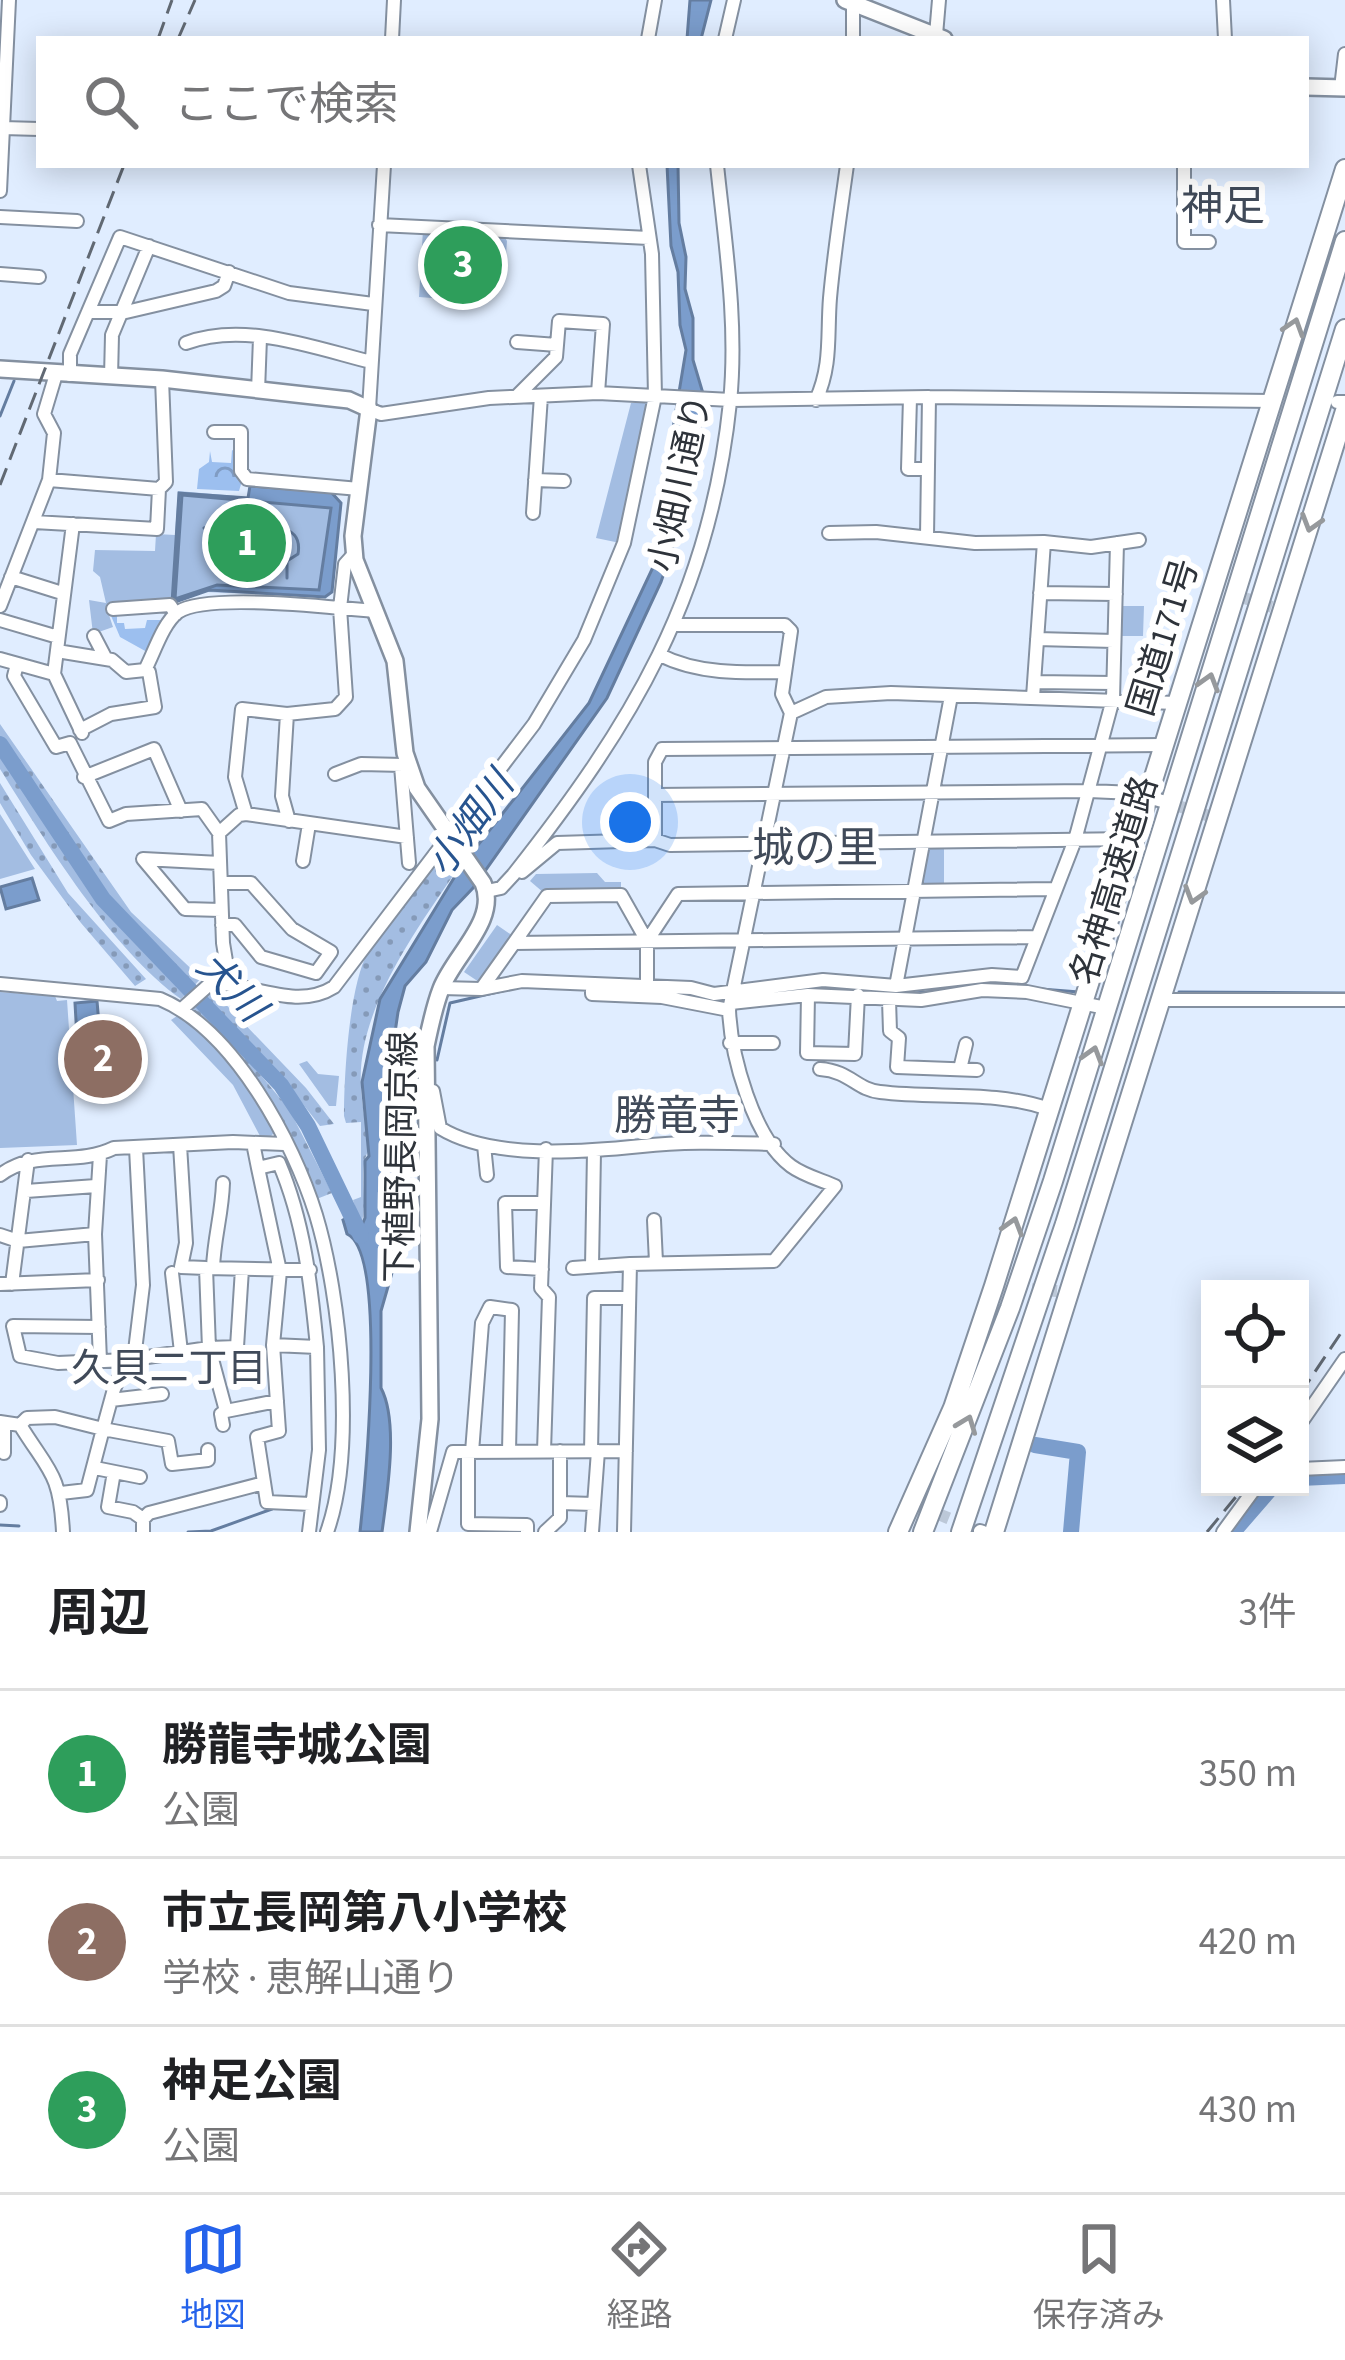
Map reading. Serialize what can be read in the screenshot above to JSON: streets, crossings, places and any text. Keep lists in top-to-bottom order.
{
  "streets": {
    "highway": ["国道171号", "名神高速道路"],
    "main road": ["下植野長岡京線"],
    "street": ["小畑川通り"]
  },
  "crossings": [
    ["小畑川通り", "下植野長岡京線"]
  ],
  "districts": [
    "神足",
    "城の里",
    "勝竜寺",
    "久貝二丁目"
  ],
  "water": ["小畑川", "犬川"],
  "page": {
    "search": "ここで検索",
    "pins": ["3", "1", "2"],
    "heading": ["周辺", "3件"],
    "list": [
      {
        "mark": "1",
        "name": "勝龍寺城公園",
        "note": "公園",
        "value": "350 m"
      },
      {
        "mark": "2",
        "name": "市立長岡第八小学校",
        "note": "学校 · 恵解山通り",
        "value": "420 m"
      },
      {
        "mark": "3",
        "name": "神足公園",
        "note": "公園",
        "value": "430 m"
      }
    ],
    "nav": ["地図", "経路", "保存済み"]
  }
}
